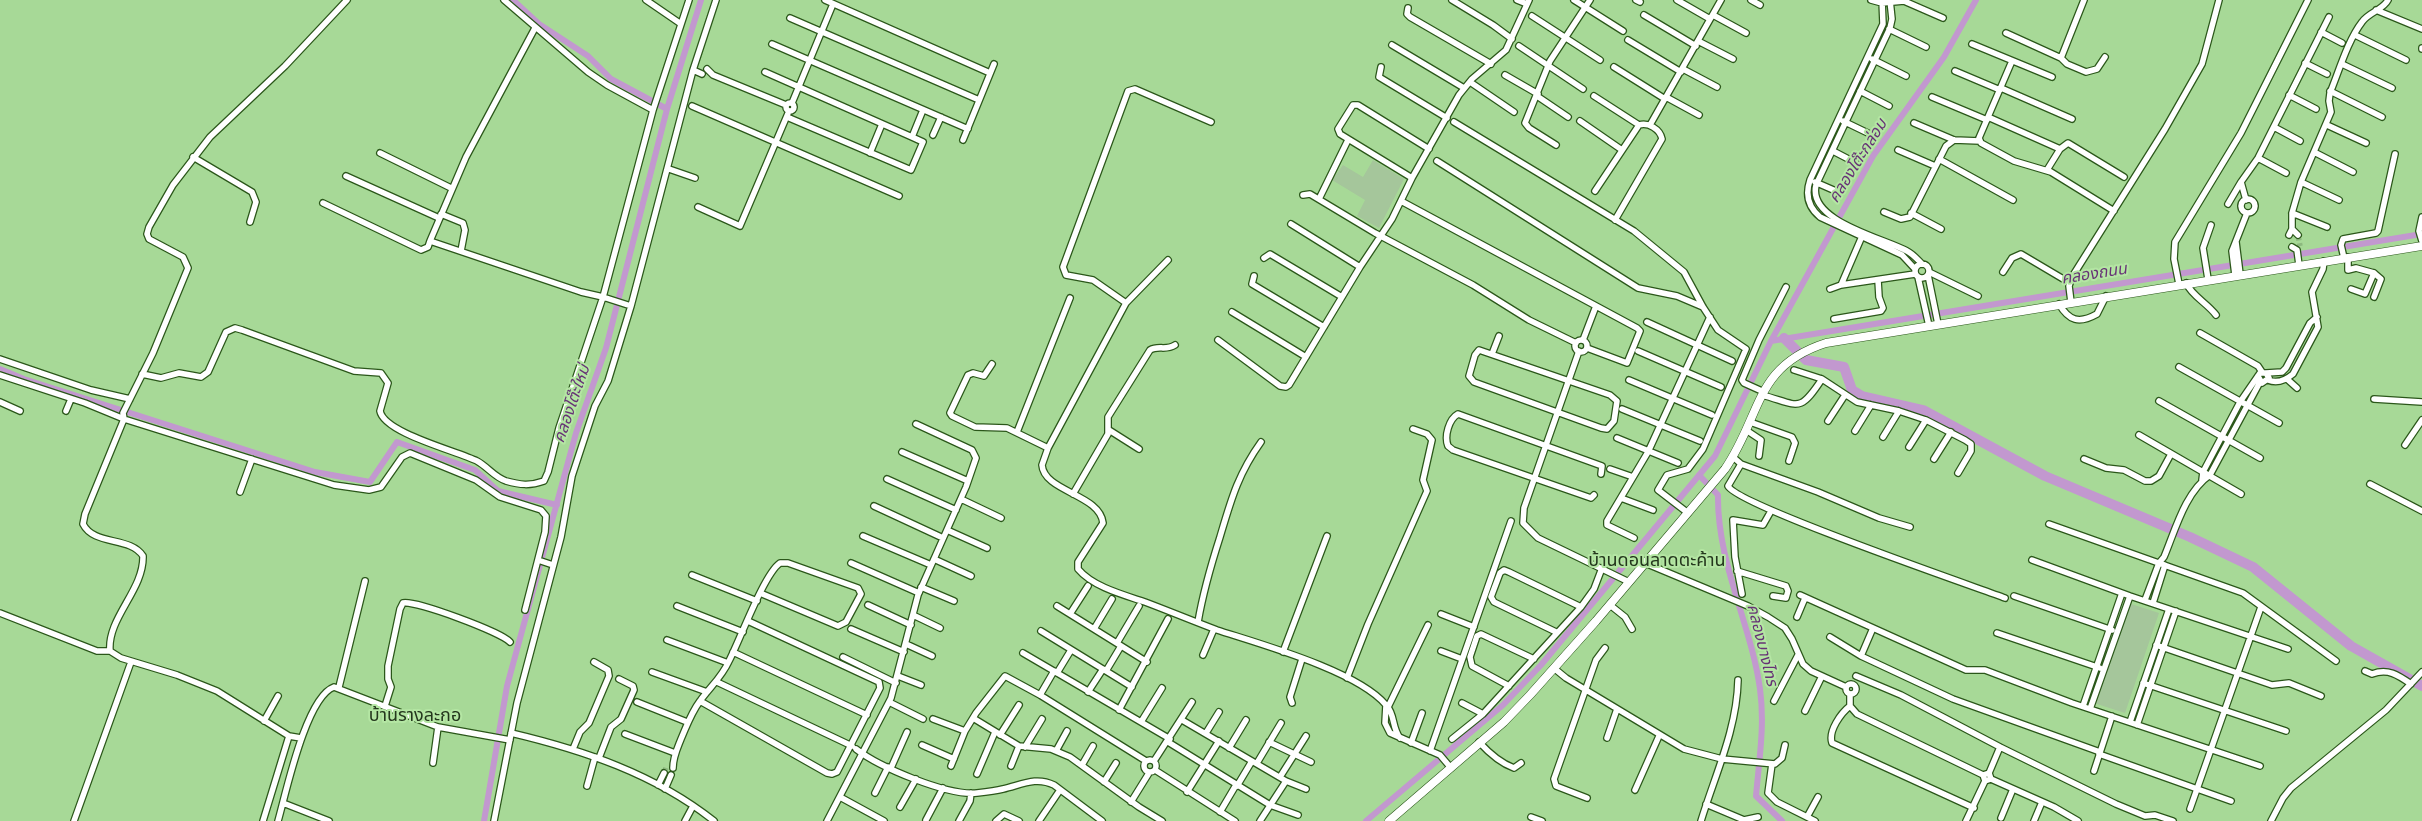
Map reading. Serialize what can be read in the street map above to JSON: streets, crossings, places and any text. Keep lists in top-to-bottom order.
{
  "districts": ["บ้านดอนลาดตะค้าน", "บ้านรางละกอ"],
  "water": [
    "คลองโต๊ะกล่อม",
    "คลองถนน",
    "คลองโต๊ะใหม่",
    "คลองบางไทร"
  ]
}
